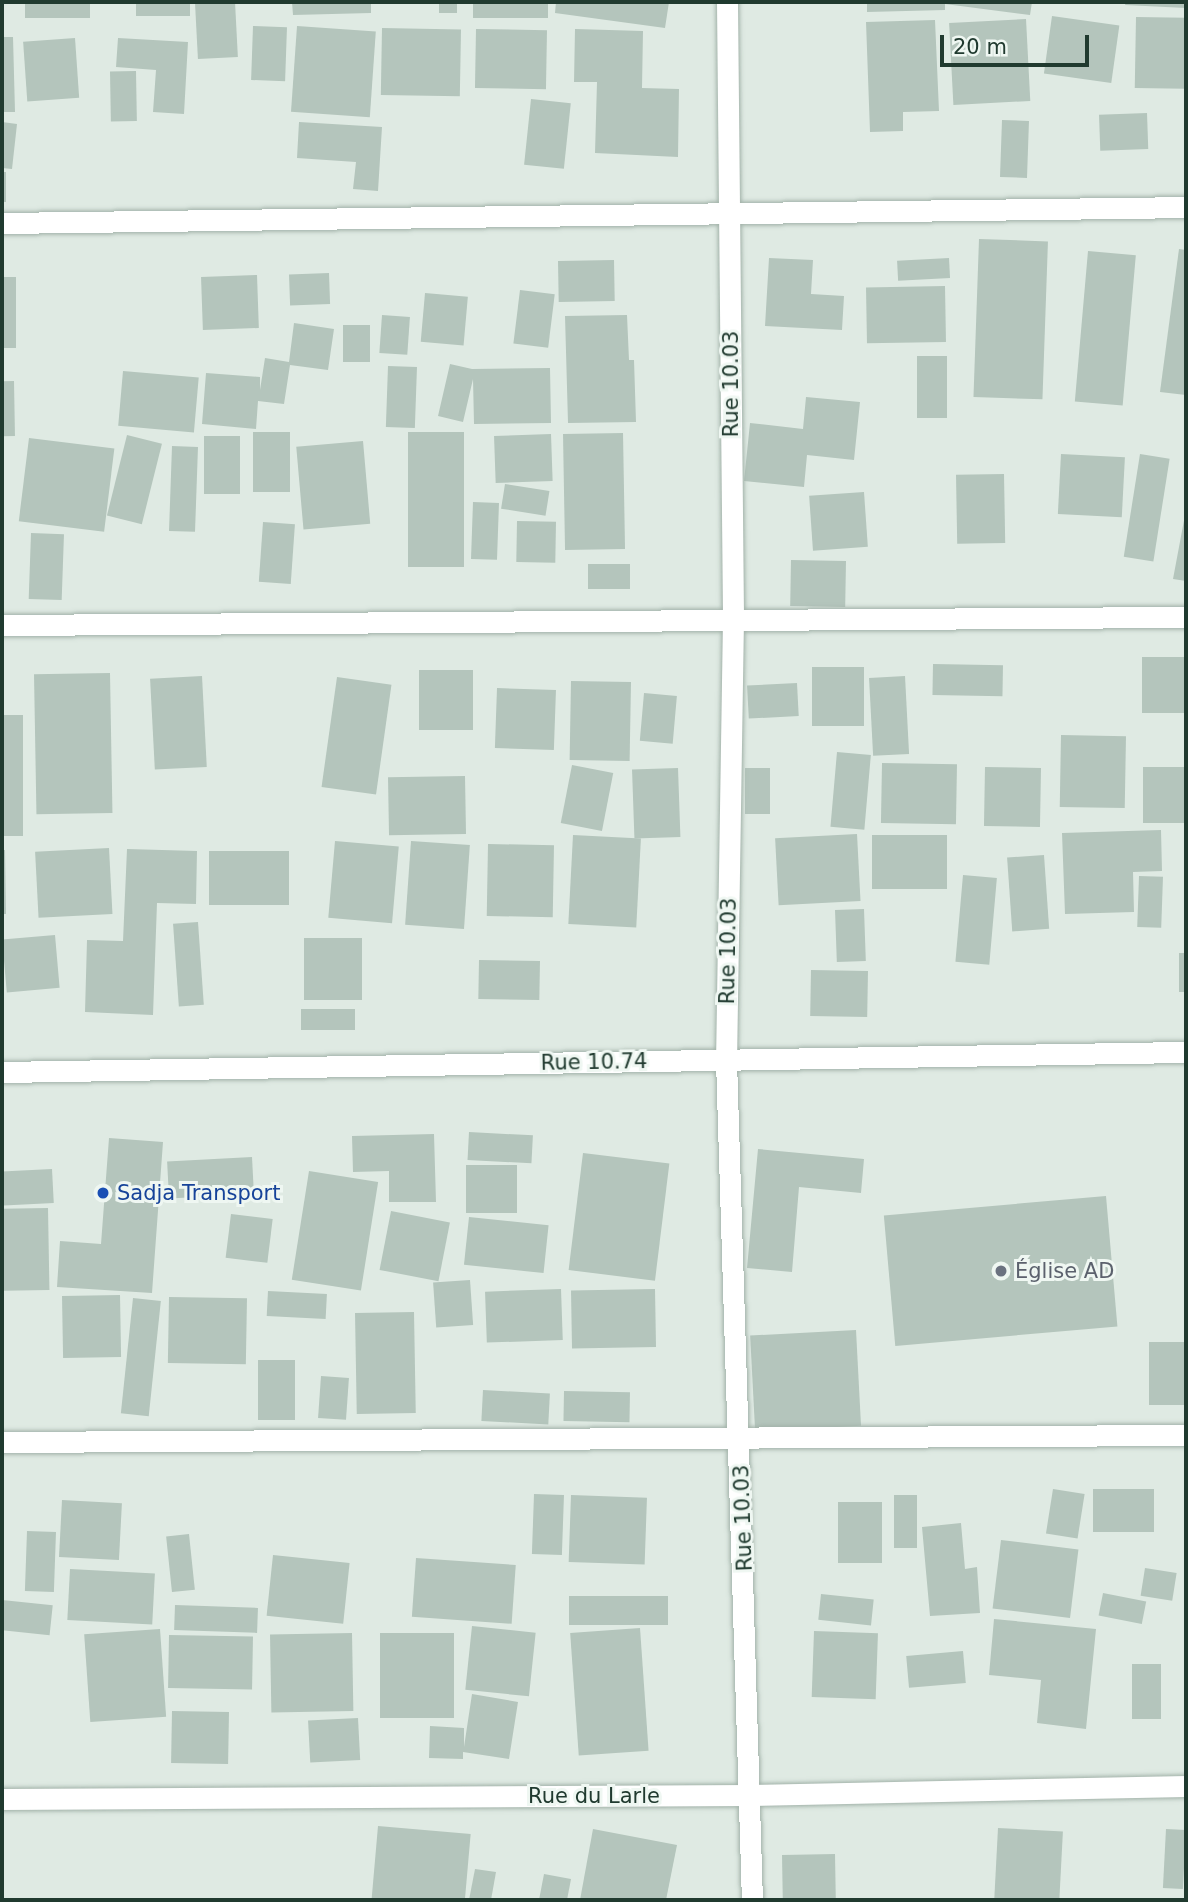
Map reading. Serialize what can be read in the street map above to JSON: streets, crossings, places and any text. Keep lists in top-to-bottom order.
{
  "streets": {
    "street": ["Rue 10.03", "Rue 10.74", "Rue du Larle"]
  },
  "crossings": [
    ["Rue 10.03", "Rue 10.74"],
    ["Rue 10.03", "Rue du Larle"]
  ],
  "places": ["Sadja Transport", "Église AD"],
  "scale_bar": "20 m"
}
